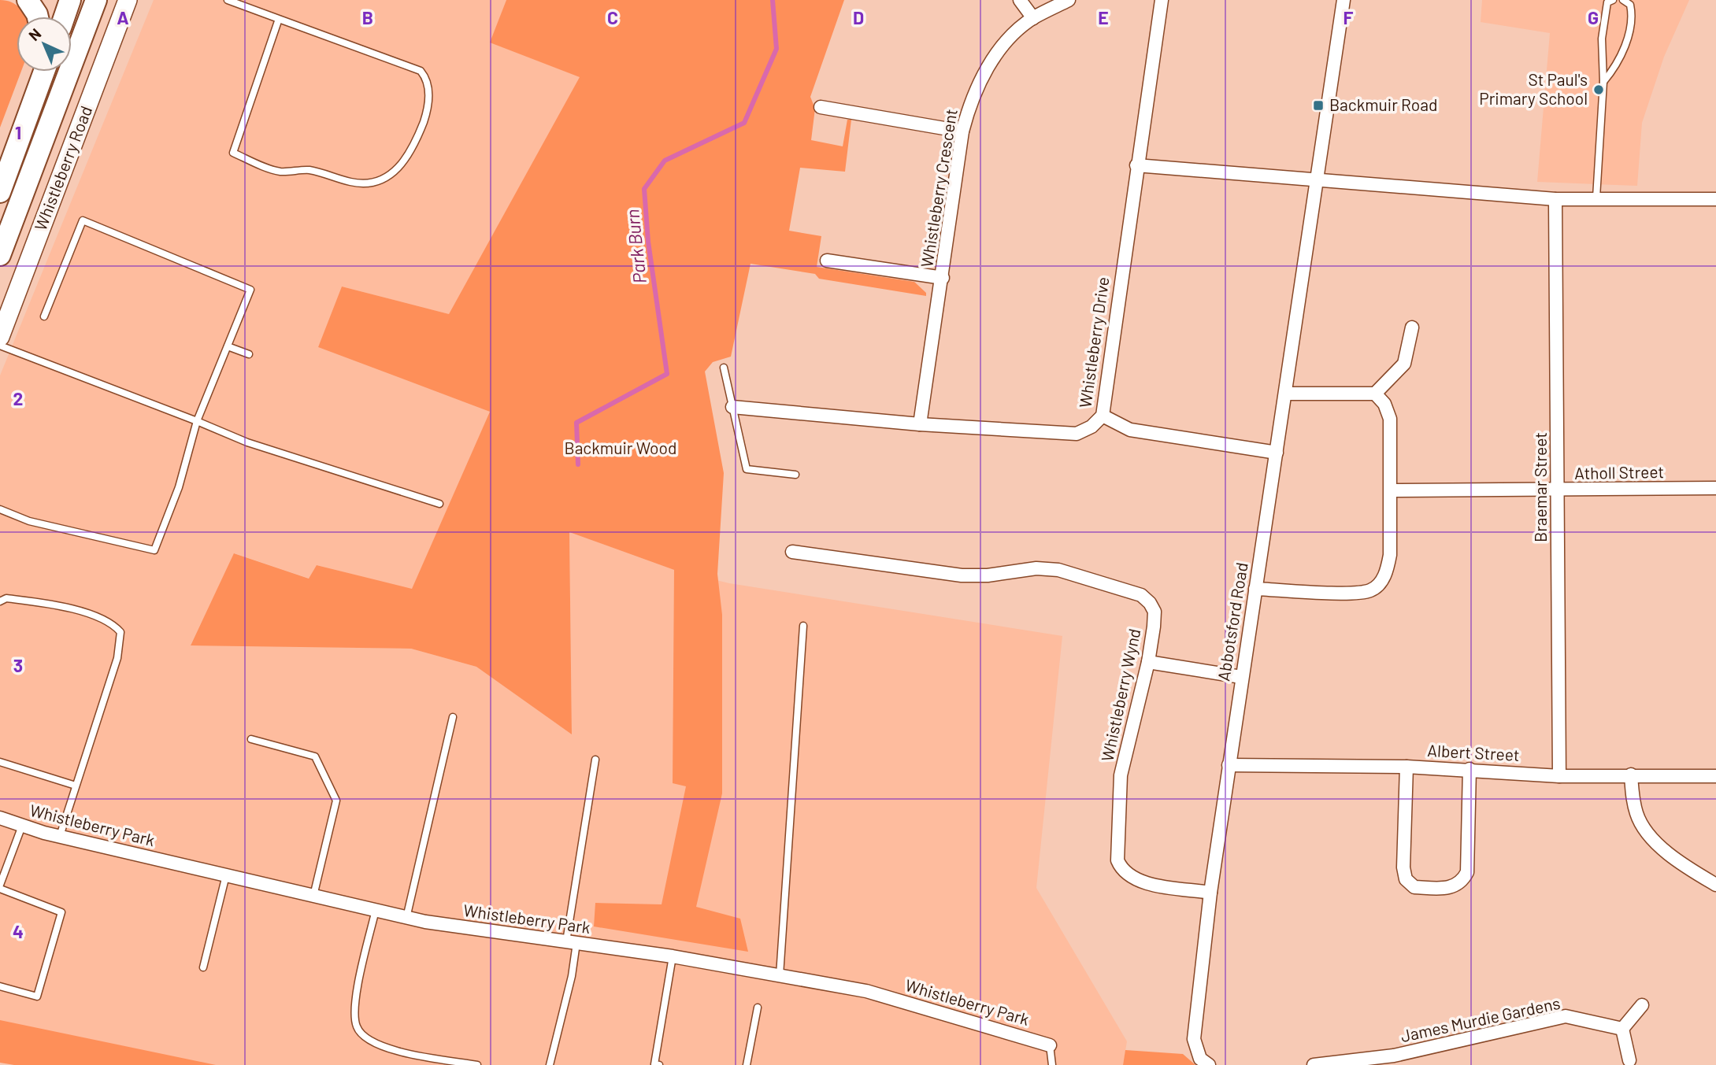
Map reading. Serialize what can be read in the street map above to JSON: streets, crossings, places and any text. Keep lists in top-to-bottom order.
{
  "streets": {
    "main road": ["Whistleberry Road"],
    "street": [
      "Whistleberry Crescent",
      "Whistleberry Drive",
      "Atholl Street",
      "Braemar Street",
      "Abbotsford Road",
      "Whistleberry Wynd",
      "Albert Street",
      "Whistleberry Park",
      "James Murdie Gardens"
    ]
  },
  "crossings": [
    ["Whistleberry Crescent", "Whistleberry Drive"],
    ["Atholl Street", "Braemar Street"],
    ["Braemar Street", "Albert Street"],
    ["Abbotsford Road", "Whistleberry Wynd"],
    ["Abbotsford Road", "Albert Street"]
  ],
  "water": ["Park Burn"],
  "parks": ["Backmuir Wood"],
  "places": {
    "other": ["St Paul's Primary School"],
    "transit": ["Backmuir Road"]
  },
  "north": "top left",
  "grid": {
    "columns": [
      "A",
      "B",
      "C",
      "D",
      "E",
      "F",
      "G"
    ],
    "rows": [
      "1",
      "2",
      "3",
      "4"
    ]
  }
}
